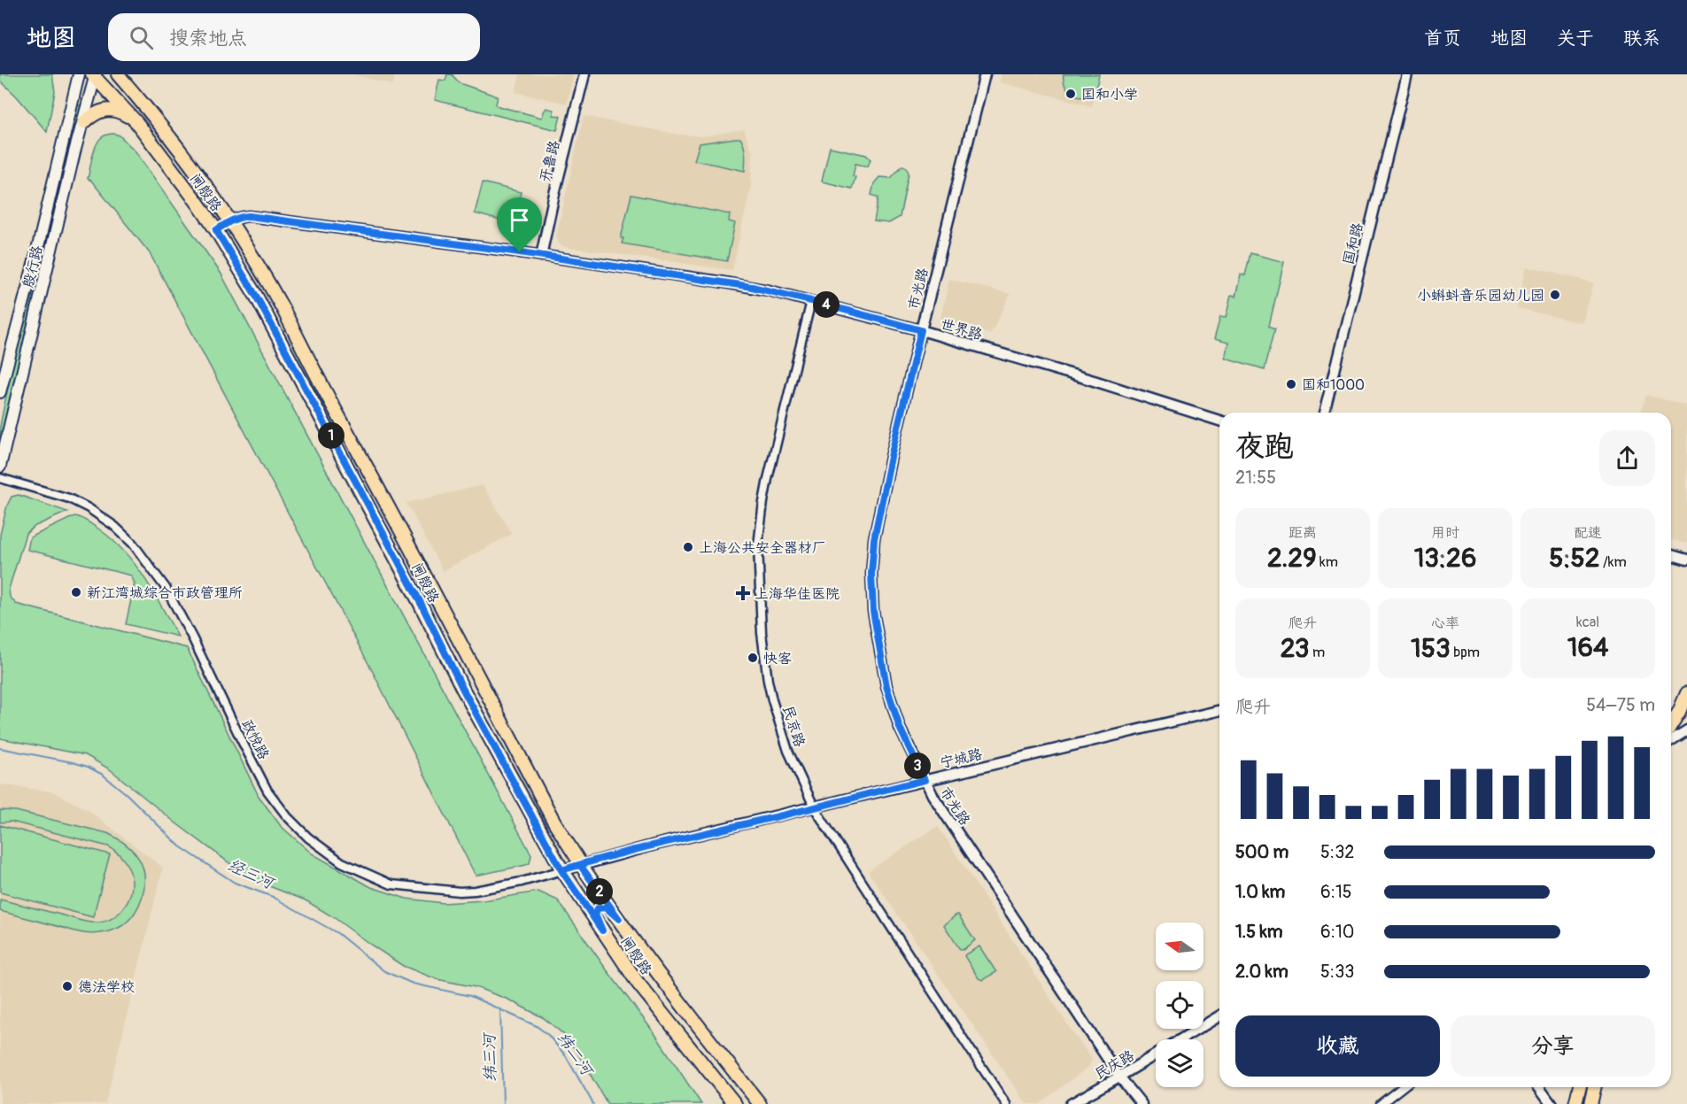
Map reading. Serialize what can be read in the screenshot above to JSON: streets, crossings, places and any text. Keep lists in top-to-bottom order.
{
  "streets": {
    "main road": ["闸殷路", "殷行路"],
    "street": [
      "开鲁路",
      "国和路",
      "市光路",
      "世界路",
      "民京路",
      "政悦路",
      "宁城路",
      "民庆路"
    ]
  },
  "crossings": [
    ["开鲁路", "世界路"],
    ["闸殷路", "殷行路"],
    ["闸殷路", "世界路"],
    ["闸殷路", "政悦路"],
    ["闸殷路", "宁城路"],
    ["市光路", "世界路"],
    ["市光路", "宁城路"],
    ["市光路", "民庆路"],
    ["世界路", "民京路"],
    ["民京路", "宁城路"],
    ["政悦路", "宁城路"]
  ],
  "water": ["经三河", "纬二河", "纬三河"],
  "places": {
    "other": [
      "国和小学",
      "小蝌蚪音乐园幼儿园",
      "国和1000",
      "上海公共安全器材厂",
      "新江湾城综合市政管理所",
      "快客",
      "德法学校"
    ],
    "health": ["上海华佳医院"]
  },
  "north": "left",
  "page": {
    "header": "地图",
    "search": "搜索地点",
    "nav": [
      "首页",
      "地图",
      "关于",
      "联系"
    ],
    "pins": [
      "4",
      "1",
      "3",
      "2"
    ],
    "heading": ["夜跑", "21:55"],
    "stats": [
      ["距离", "2.29 km"],
      ["用时", "13:26"],
      ["配速", "5:52 /km"],
      ["爬升", "23 m"],
      ["心率", "153 bpm"],
      ["kcal", "164"]
    ],
    "chart": ["爬升", "54–75 m"],
    "list": [
      {
        "name": "500 m",
        "note": "5:32"
      },
      {
        "name": "1.0 km",
        "note": "6:15"
      },
      {
        "name": "1.5 km",
        "note": "6:10"
      },
      {
        "name": "2.0 km",
        "note": "5:33"
      }
    ],
    "buttons": ["收藏", "分享"]
  }
}
